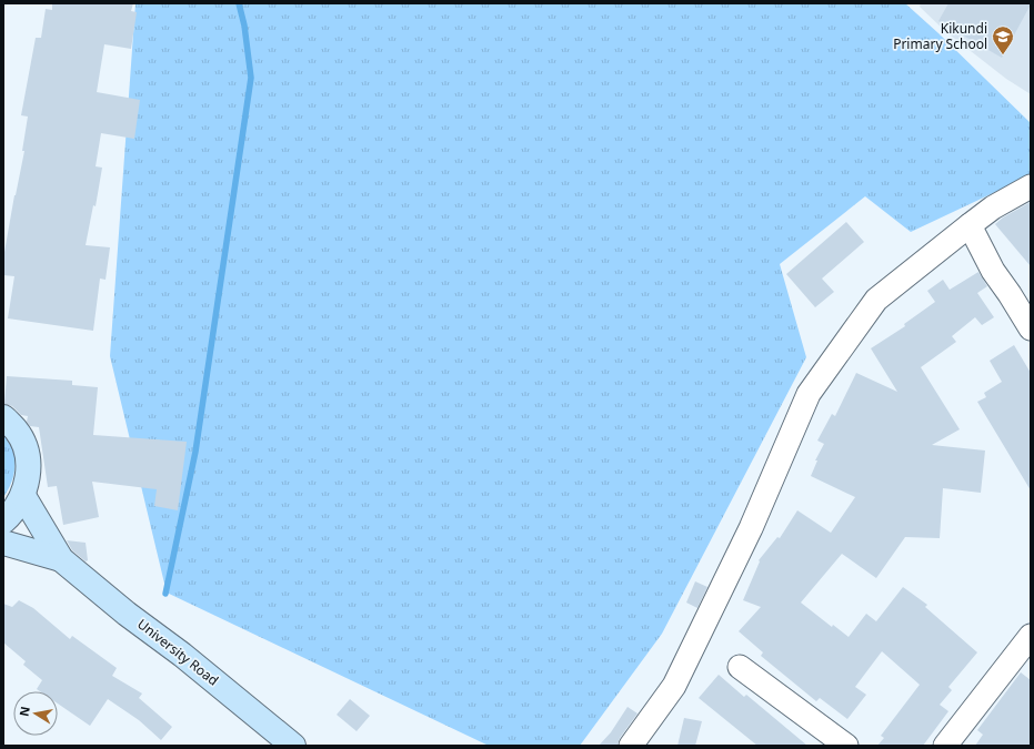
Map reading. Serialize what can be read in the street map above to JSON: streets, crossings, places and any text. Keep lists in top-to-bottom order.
{
  "streets": {
    "main road": ["University Road"]
  },
  "places": {
    "school or university": ["Kikundi Primary School"]
  },
  "north": "left"
}
